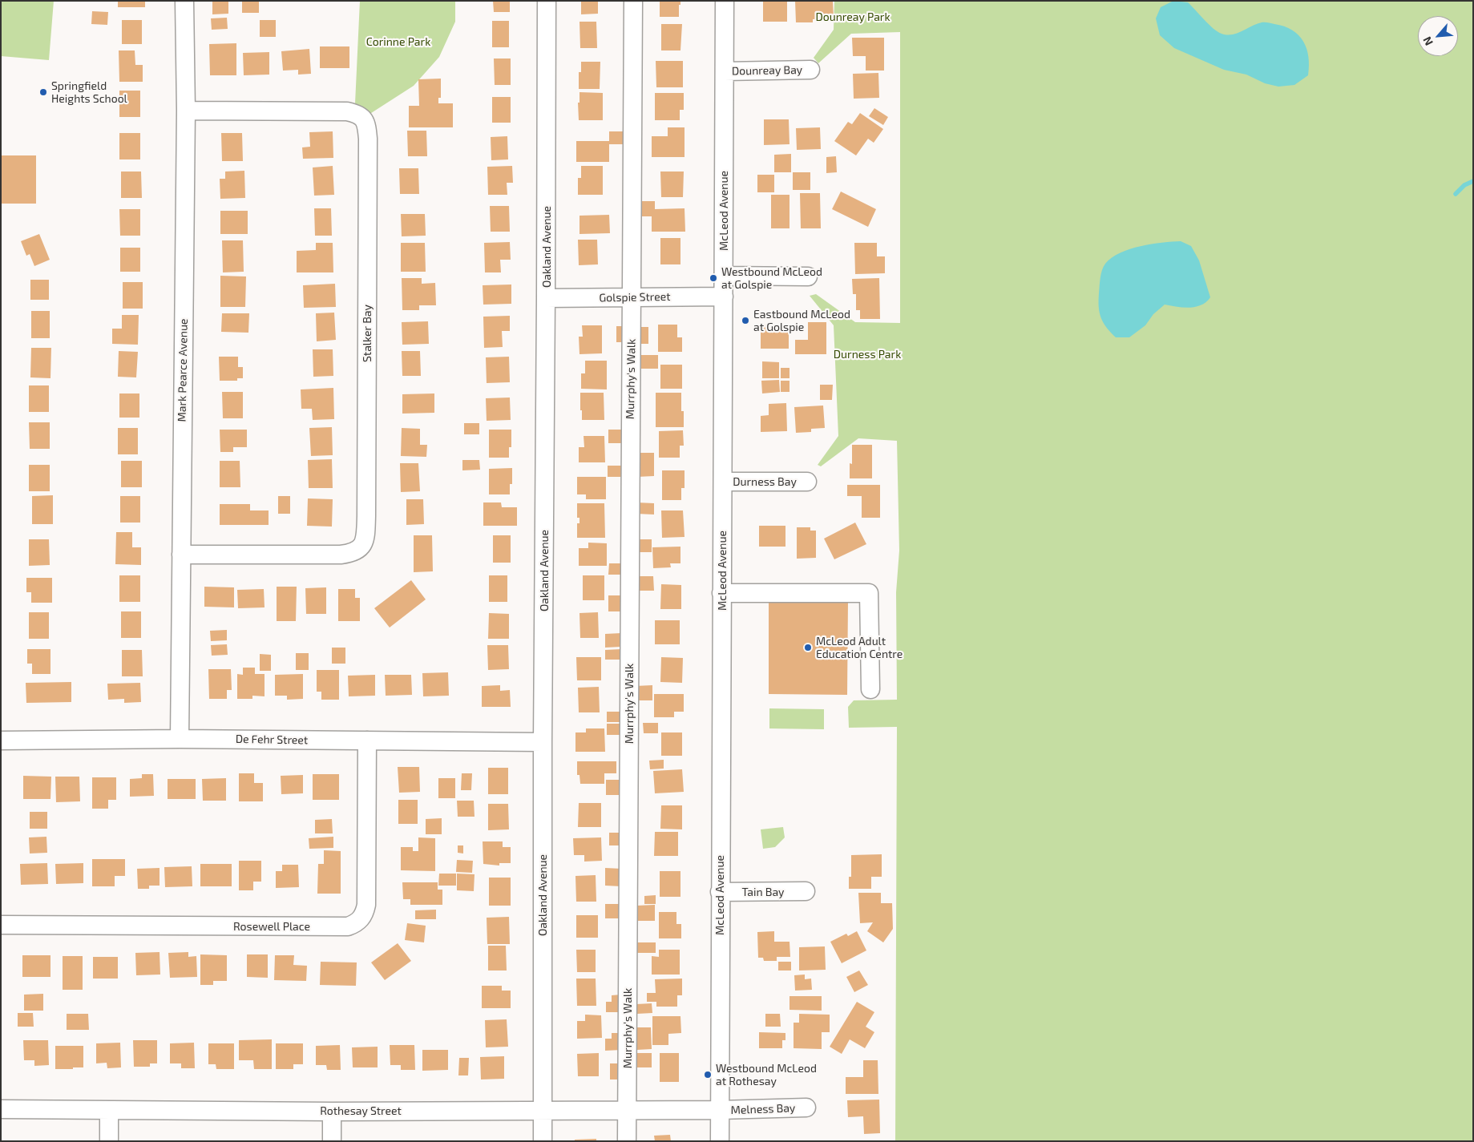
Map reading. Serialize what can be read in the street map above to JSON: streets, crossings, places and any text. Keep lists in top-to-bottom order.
{
  "streets": {
    "street": [
      "Dounreay Bay",
      "McLeod Avenue",
      "Oakland Avenue",
      "Golspie Street",
      "Stalker Bay",
      "Mark Pearce Avenue",
      "Murrphy's Walk",
      "Durness Bay",
      "De Fehr Street",
      "Tain Bay",
      "Rosewell Place",
      "Melness Bay",
      "Rothesay Street"
    ]
  },
  "crossings": [
    ["Dounreay Bay", "McLeod Avenue"],
    ["McLeod Avenue", "Golspie Street"],
    ["McLeod Avenue", "Durness Bay"],
    ["McLeod Avenue", "Tain Bay"],
    ["McLeod Avenue", "Melness Bay"],
    ["McLeod Avenue", "Rothesay Street"],
    ["Oakland Avenue", "Golspie Street"],
    ["Oakland Avenue", "De Fehr Street"],
    ["Oakland Avenue", "Rothesay Street"],
    ["Golspie Street", "Murrphy's Walk"],
    ["Stalker Bay", "Mark Pearce Avenue"],
    ["Mark Pearce Avenue", "De Fehr Street"],
    ["Murrphy's Walk", "Rothesay Street"],
    ["De Fehr Street", "Rosewell Place"],
    ["Melness Bay", "Rothesay Street"]
  ],
  "parks": ["Dounreay Park", "Corinne Park", "Durness Park"],
  "places": [
    "Springfield Heights School",
    "Westbound McLeod at Golspie",
    "Eastbound McLeod at Golspie",
    "McLeod Adult Education Centre",
    "Westbound McLeod at Rothesay"
  ],
  "north": "bottom left"
}
